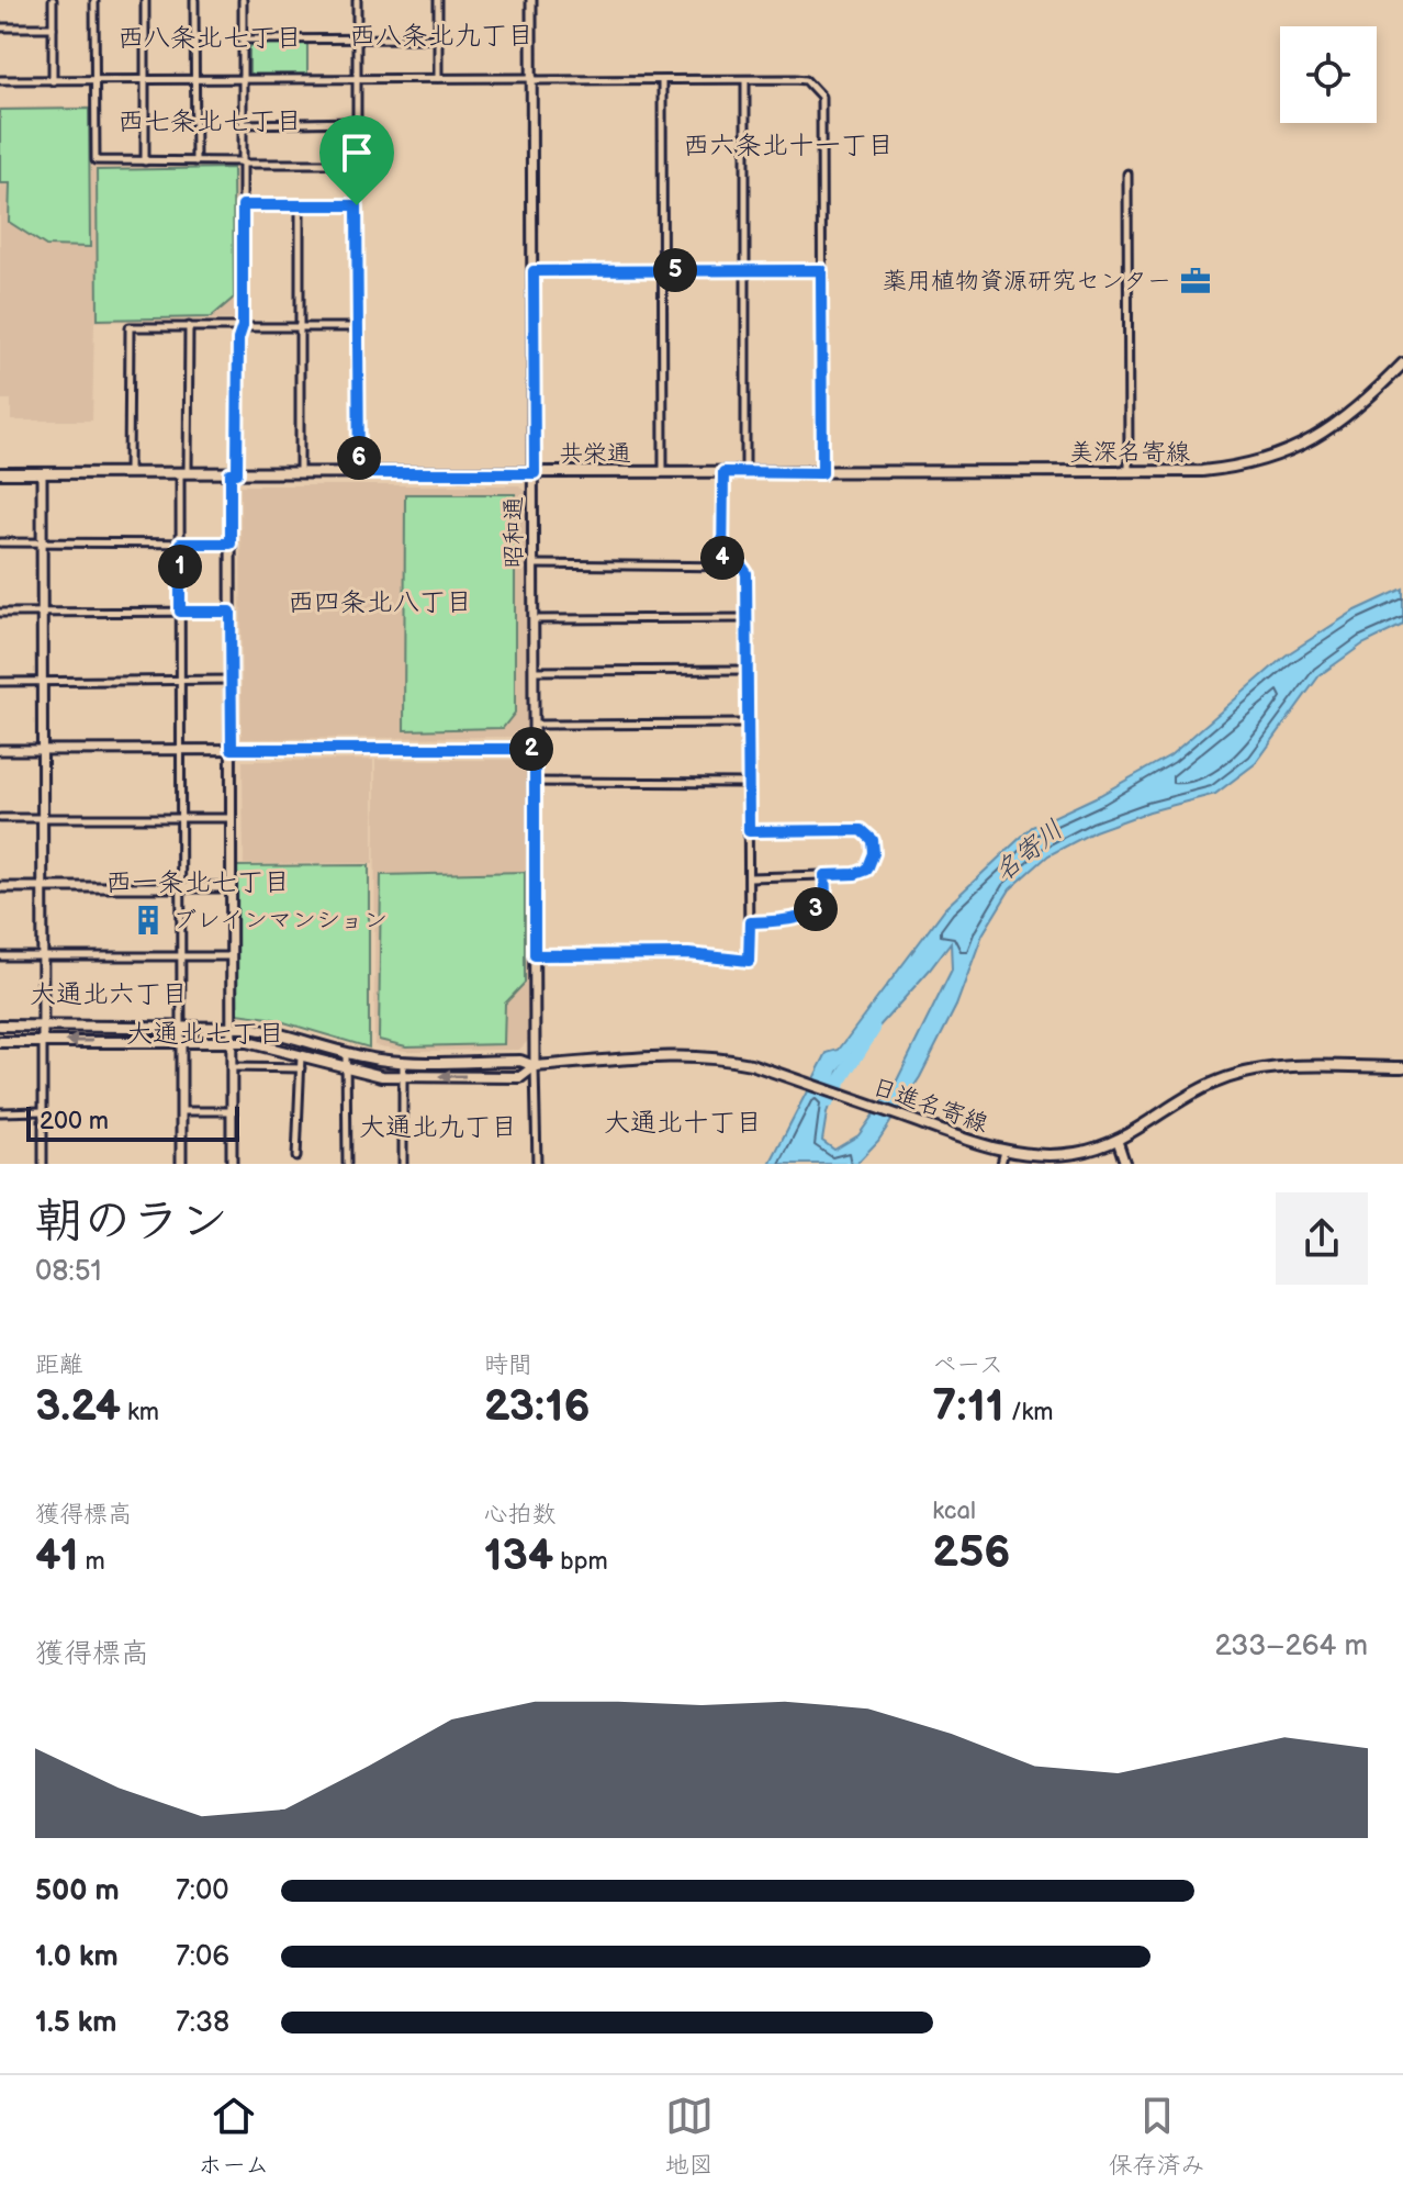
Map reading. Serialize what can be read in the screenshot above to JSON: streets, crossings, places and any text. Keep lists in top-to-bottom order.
{
  "streets": {
    "main road": ["美深名寄線", "共栄通", "日進名寄線"],
    "street": ["昭和通"]
  },
  "crossings": [
    ["美深名寄線", "共栄通"],
    ["共栄通", "昭和通"],
    ["昭和通", "日進名寄線"]
  ],
  "districts": [
    "西八条北九丁目",
    "西八条北七丁目",
    "西七条北七丁目",
    "西六条北十一丁目",
    "西四条北八丁目",
    "西一条北七丁目",
    "大通北六丁目",
    "大通北七丁目",
    "大通北十丁目",
    "大通北九丁目"
  ],
  "water": ["名寄川"],
  "places": {
    "office": ["薬用植物資源研究センター"],
    "building": ["ブレインマンション"]
  },
  "scale_bar": "200 m",
  "page": {
    "pins": [
      "5",
      "6",
      "4",
      "1",
      "2",
      "3"
    ],
    "scale": "200 m",
    "heading": ["朝のラン", "08:51"],
    "stats": [
      ["距離", "3.24 km"],
      ["時間", "23:16"],
      ["ペース", "7:11 /km"],
      ["獲得標高", "41 m"],
      ["心拍数", "134 bpm"],
      ["kcal", "256"]
    ],
    "chart": ["獲得標高", "233–264 m"],
    "list": [
      {
        "name": "500 m",
        "note": "7:00"
      },
      {
        "name": "1.0 km",
        "note": "7:06"
      },
      {
        "name": "1.5 km",
        "note": "7:38"
      }
    ],
    "tabs": ["ホーム", "地図", "保存済み"]
  }
}
